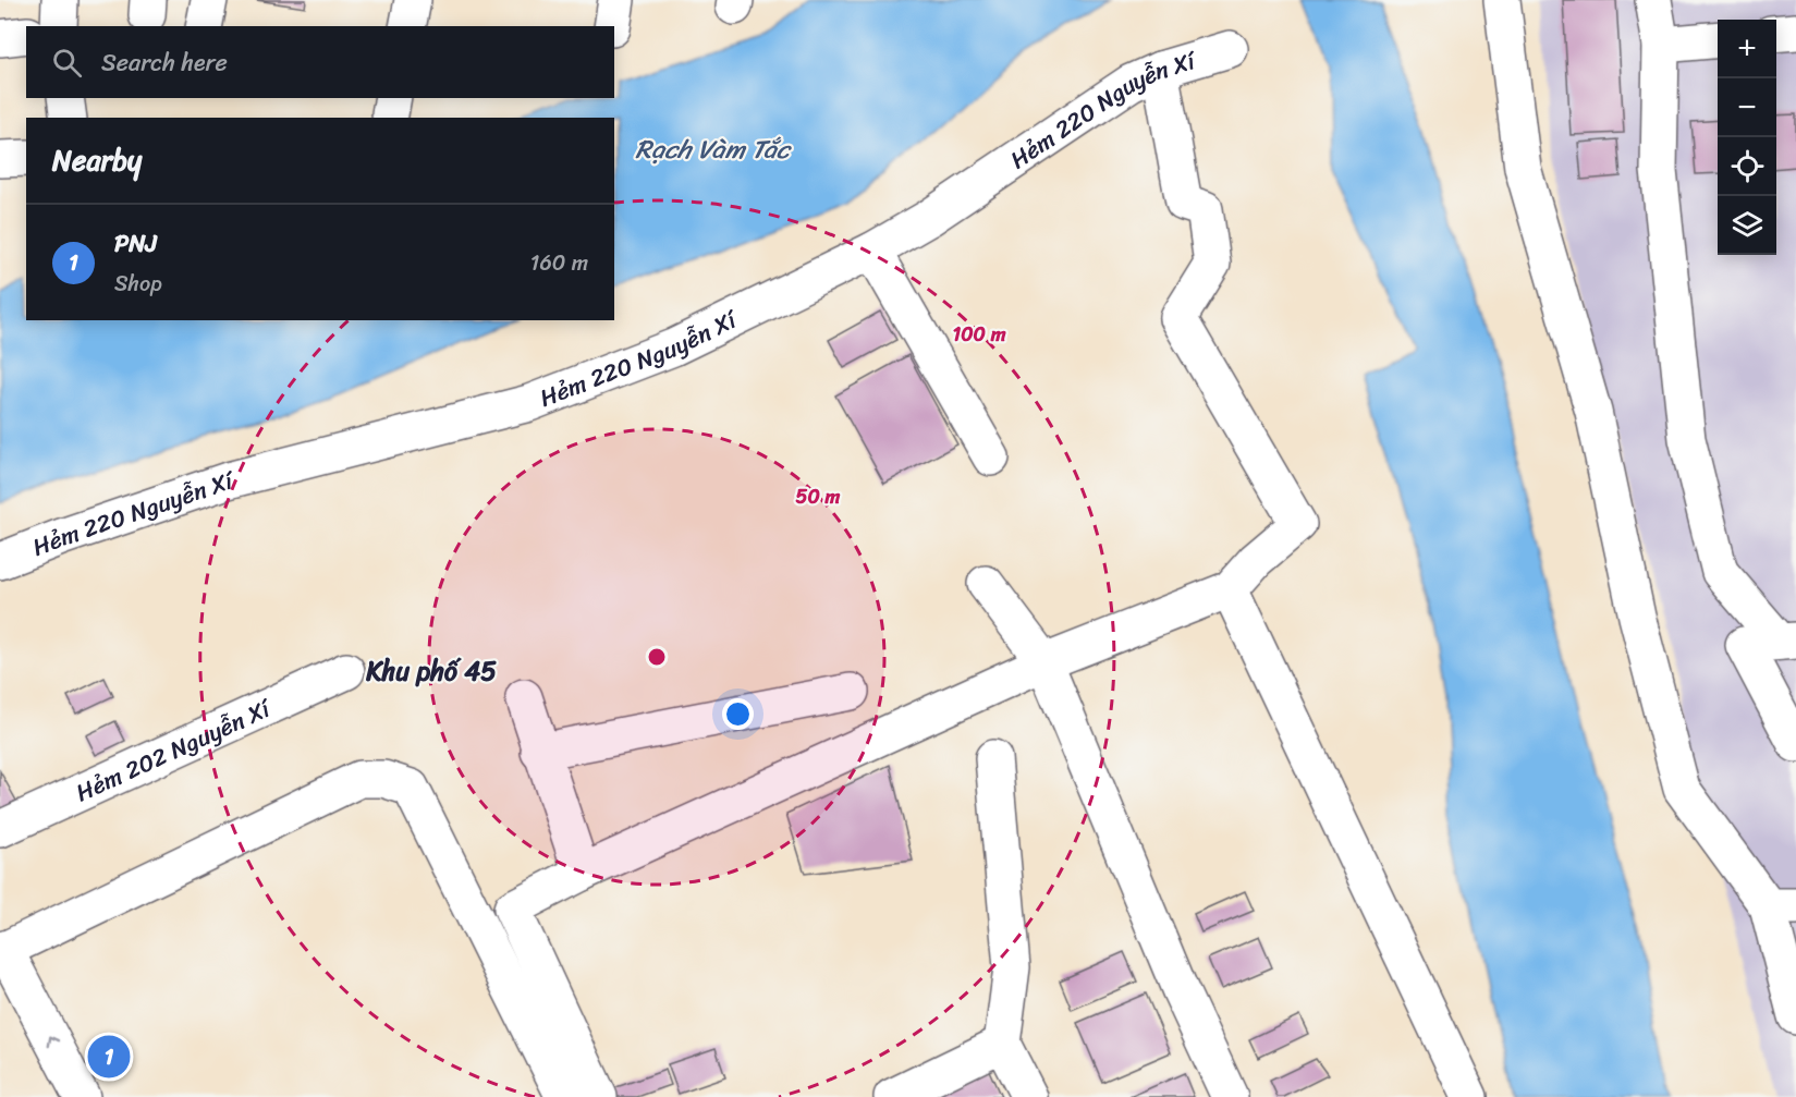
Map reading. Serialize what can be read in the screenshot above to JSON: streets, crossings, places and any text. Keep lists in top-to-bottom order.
{
  "streets": {
    "street": ["Hẻm 220 Nguyễn Xí", "Hẻm 202 Nguyễn Xí"]
  },
  "districts": ["Khu phố 45"],
  "water": ["Rạch Vàm Tắc"],
  "page": {
    "map_buttons": ["+", "−"],
    "search": "Search here",
    "heading": "Nearby",
    "list": [
      {
        "mark": "1",
        "name": "PNJ",
        "note": "Shop",
        "value": "160 m"
      }
    ],
    "pins": "1"
  },
  "rings": ["100 m", "50 m"]
}
